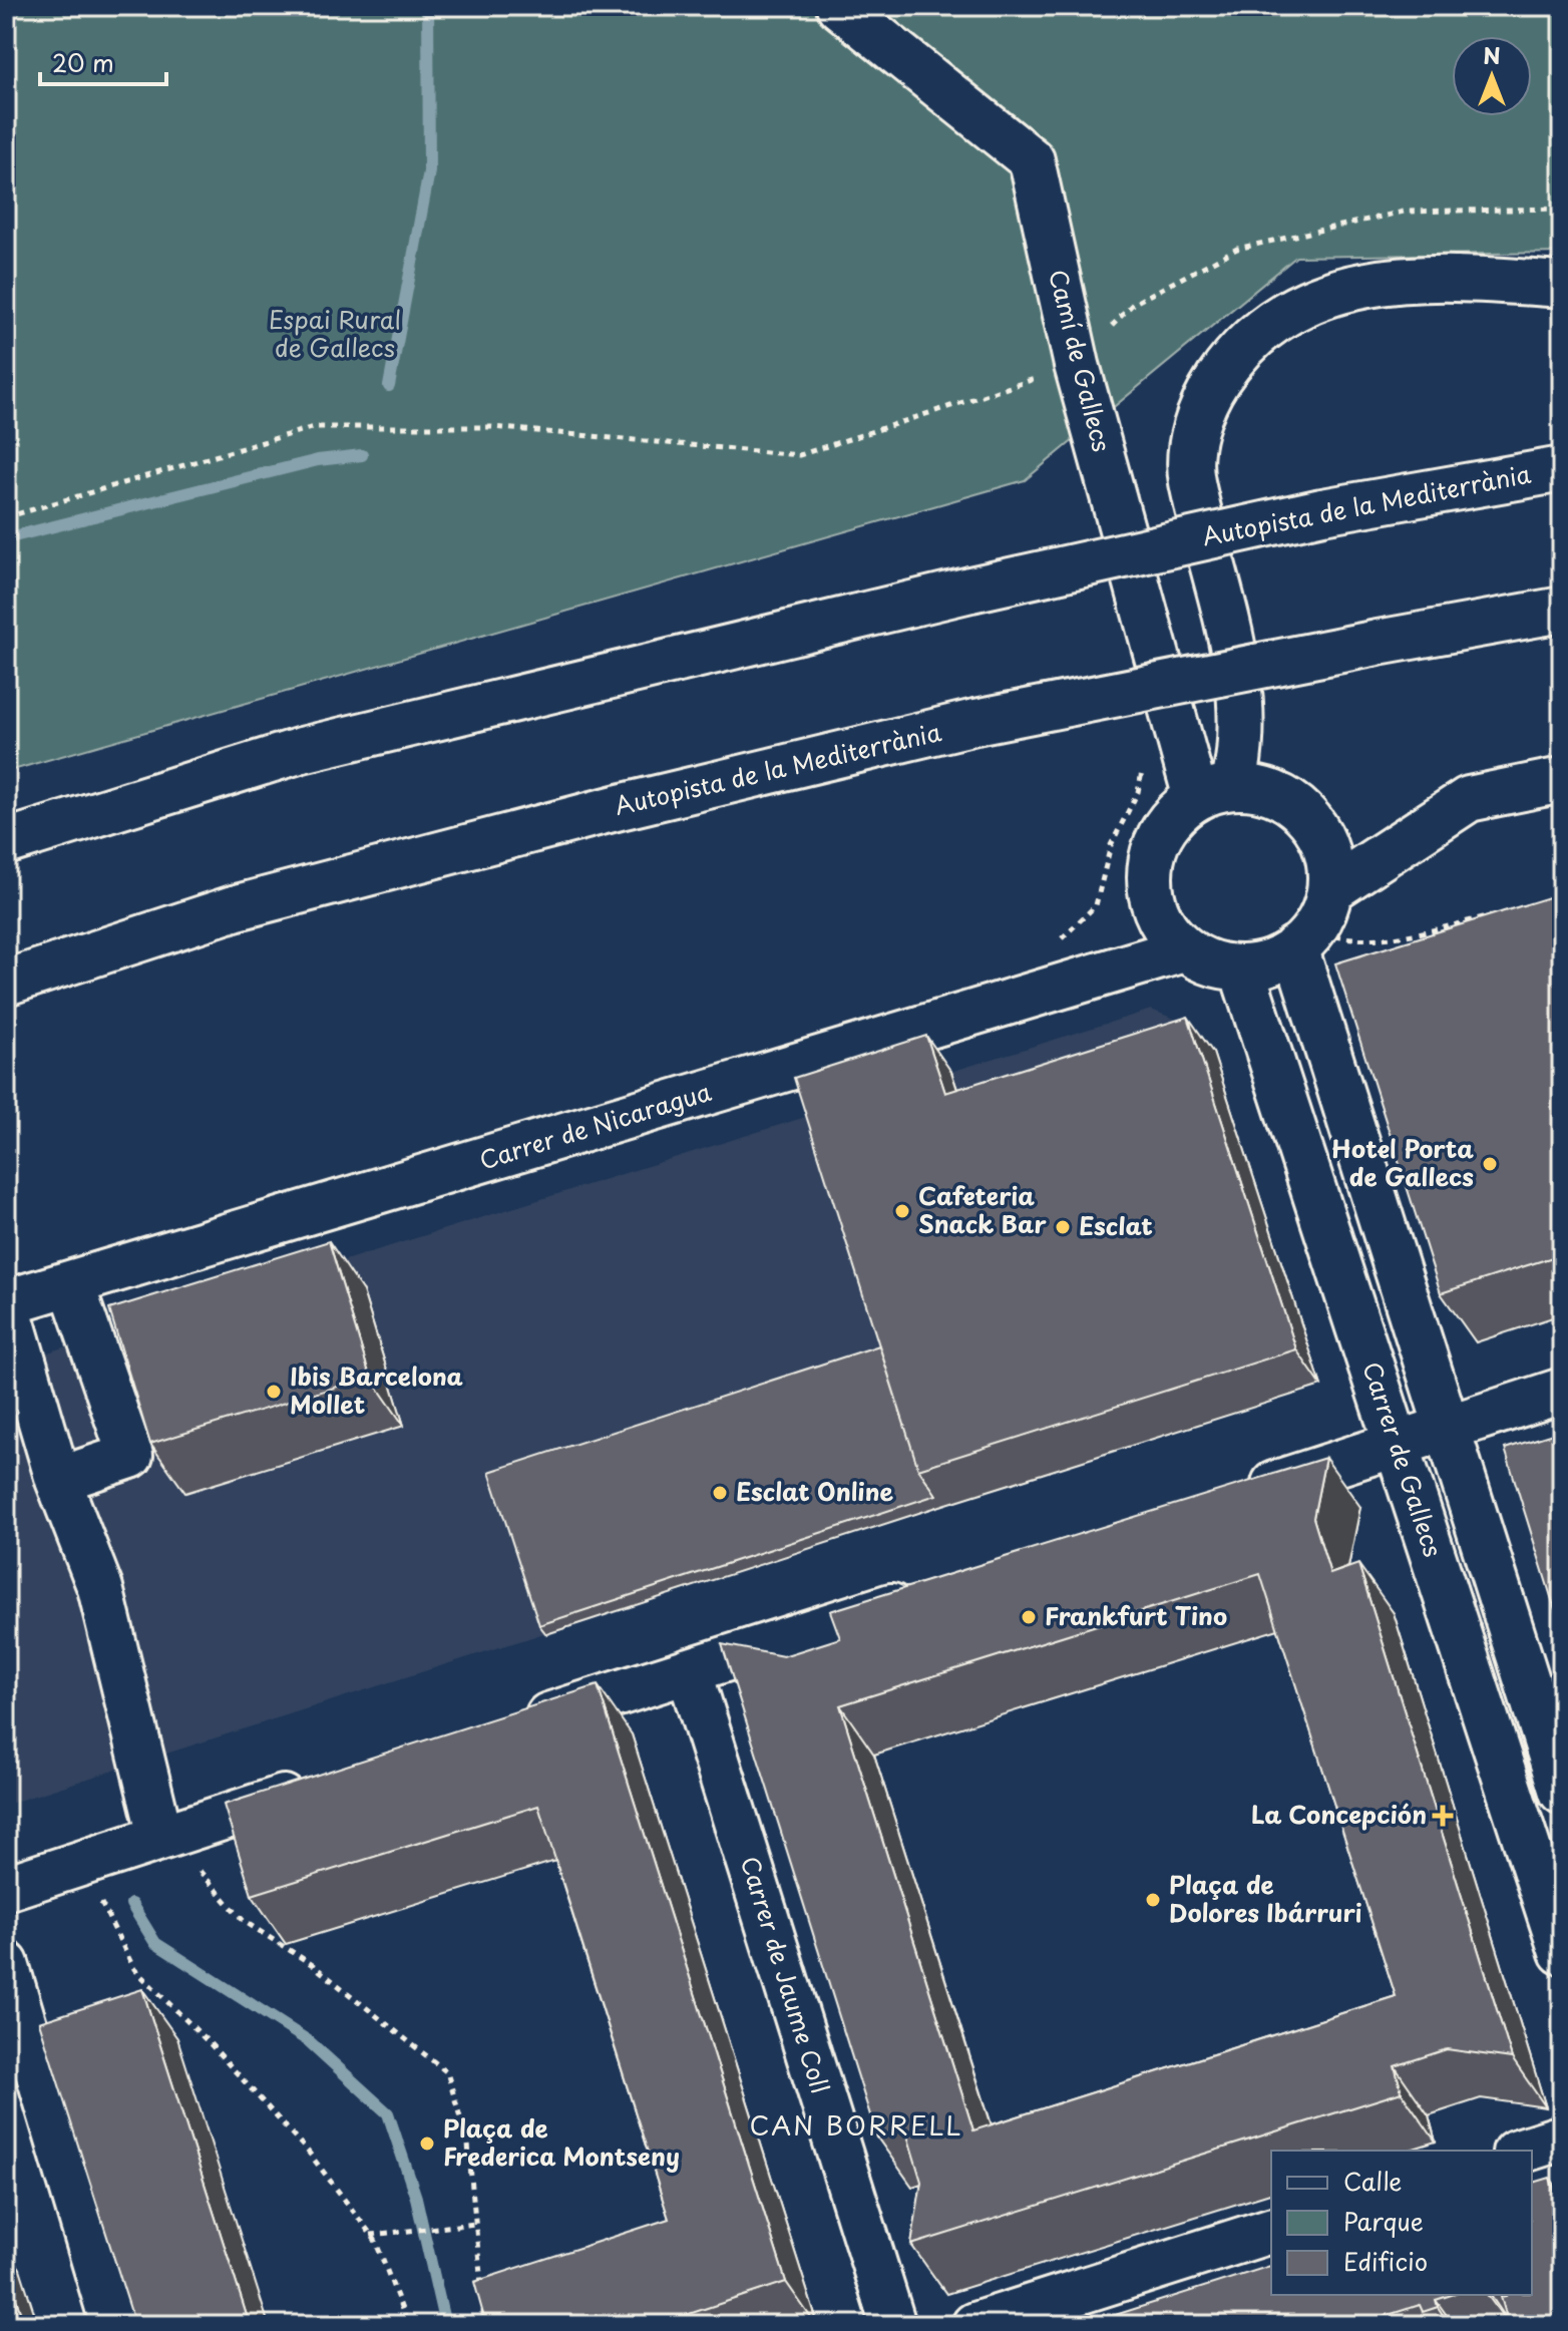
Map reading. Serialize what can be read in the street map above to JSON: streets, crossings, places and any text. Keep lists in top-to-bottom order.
{
  "streets": {
    "main road": [
      "Camí de Gallecs",
      "Autopista de la Mediterrània",
      "Carrer de Nicaragua",
      "Carrer de Gallecs",
      "Carrer de Jaume Coll"
    ]
  },
  "crossings": [
    ["Camí de Gallecs", "Carrer de Nicaragua"],
    ["Camí de Gallecs", "Carrer de Gallecs"],
    ["Carrer de Nicaragua", "Carrer de Gallecs"]
  ],
  "districts": ["CAN BORRELL"],
  "parks": ["Espai Rural de Gallecs"],
  "places": {
    "other": [
      "Hotel Porta de Gallecs",
      "Cafeteria Snack Bar",
      "Esclat",
      "Ibis Barcelona Mollet",
      "Esclat Online",
      "Frankfurt Tino",
      "Plaça de Dolores Ibárruri",
      "Plaça de Frederica Montseny"
    ],
    "health": ["La Concepción"]
  },
  "legend": ["Calle", "Parque", "Edificio"],
  "scale_bar": "20 m",
  "north": "top"
}
